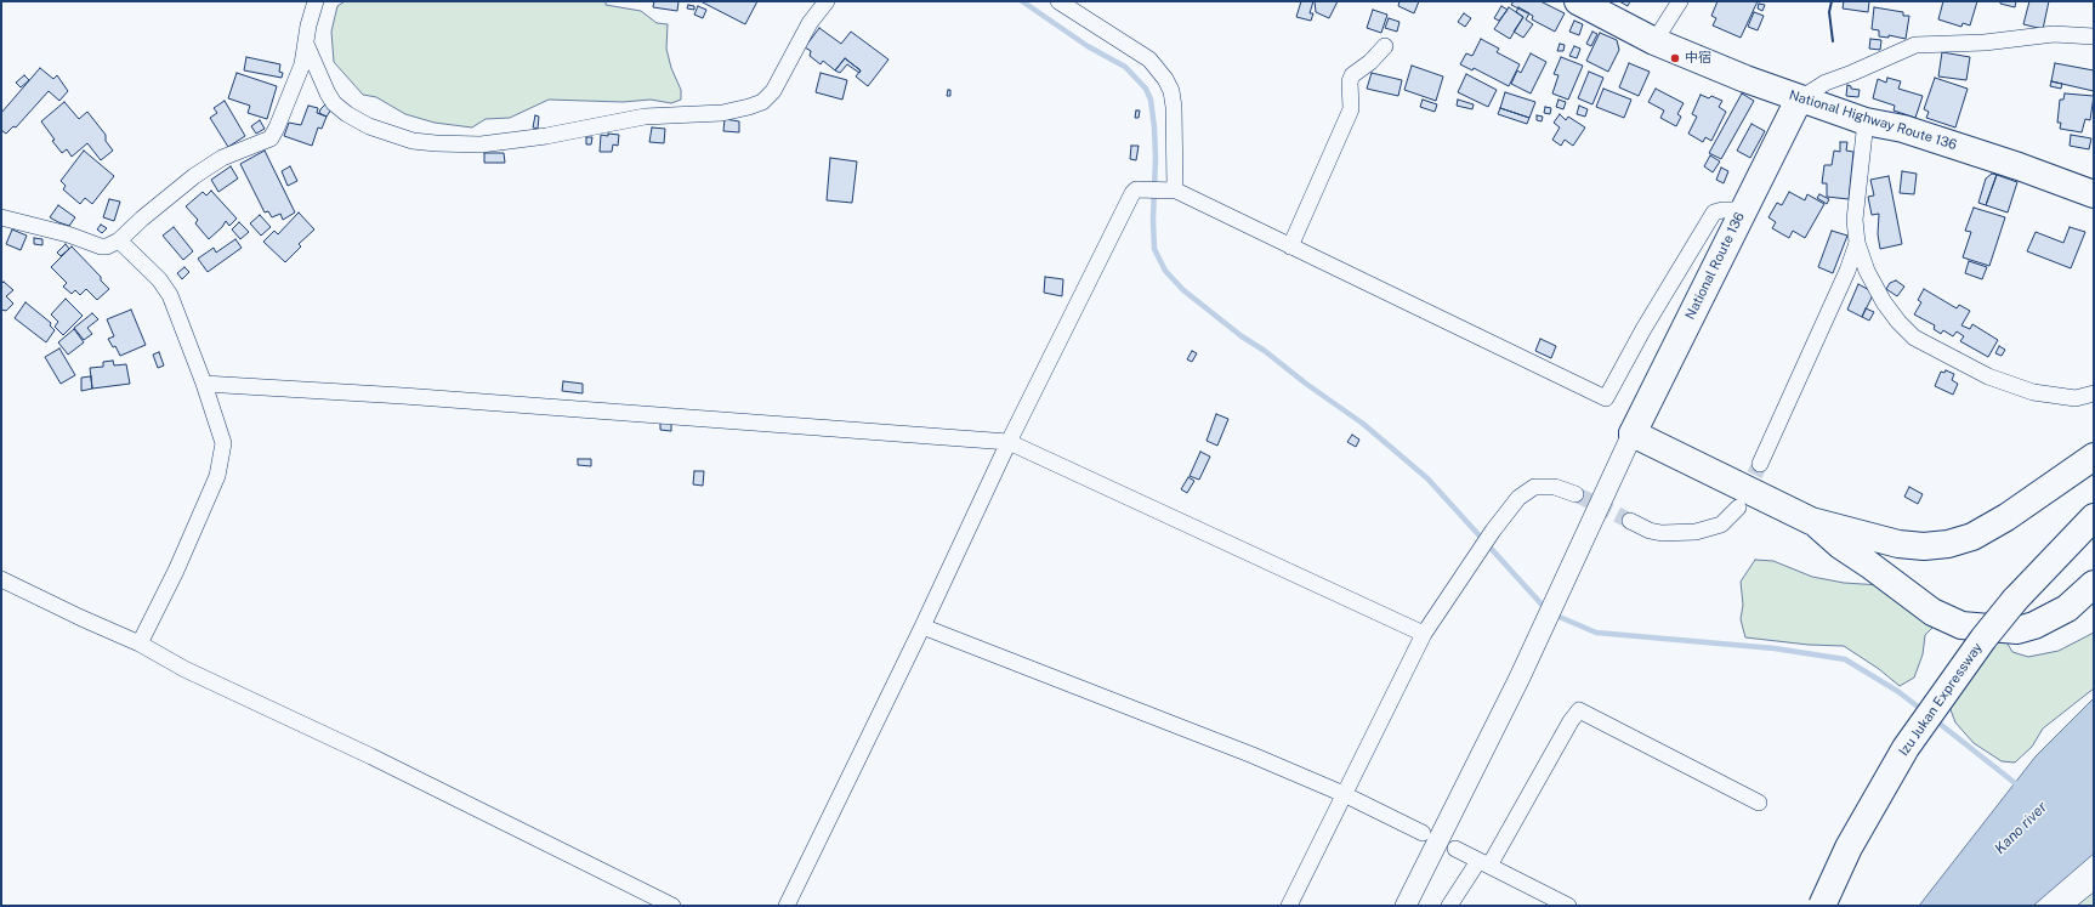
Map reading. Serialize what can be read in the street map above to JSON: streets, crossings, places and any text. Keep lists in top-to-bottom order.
{
  "streets": {
    "highway": ["National Highway Route 136", "National Route 136", "Izu Jukan Expressway"]
  },
  "crossings": [
    ["National Highway Route 136", "National Route 136"]
  ],
  "water": ["Kano river"],
  "places": ["中宿"]
}
